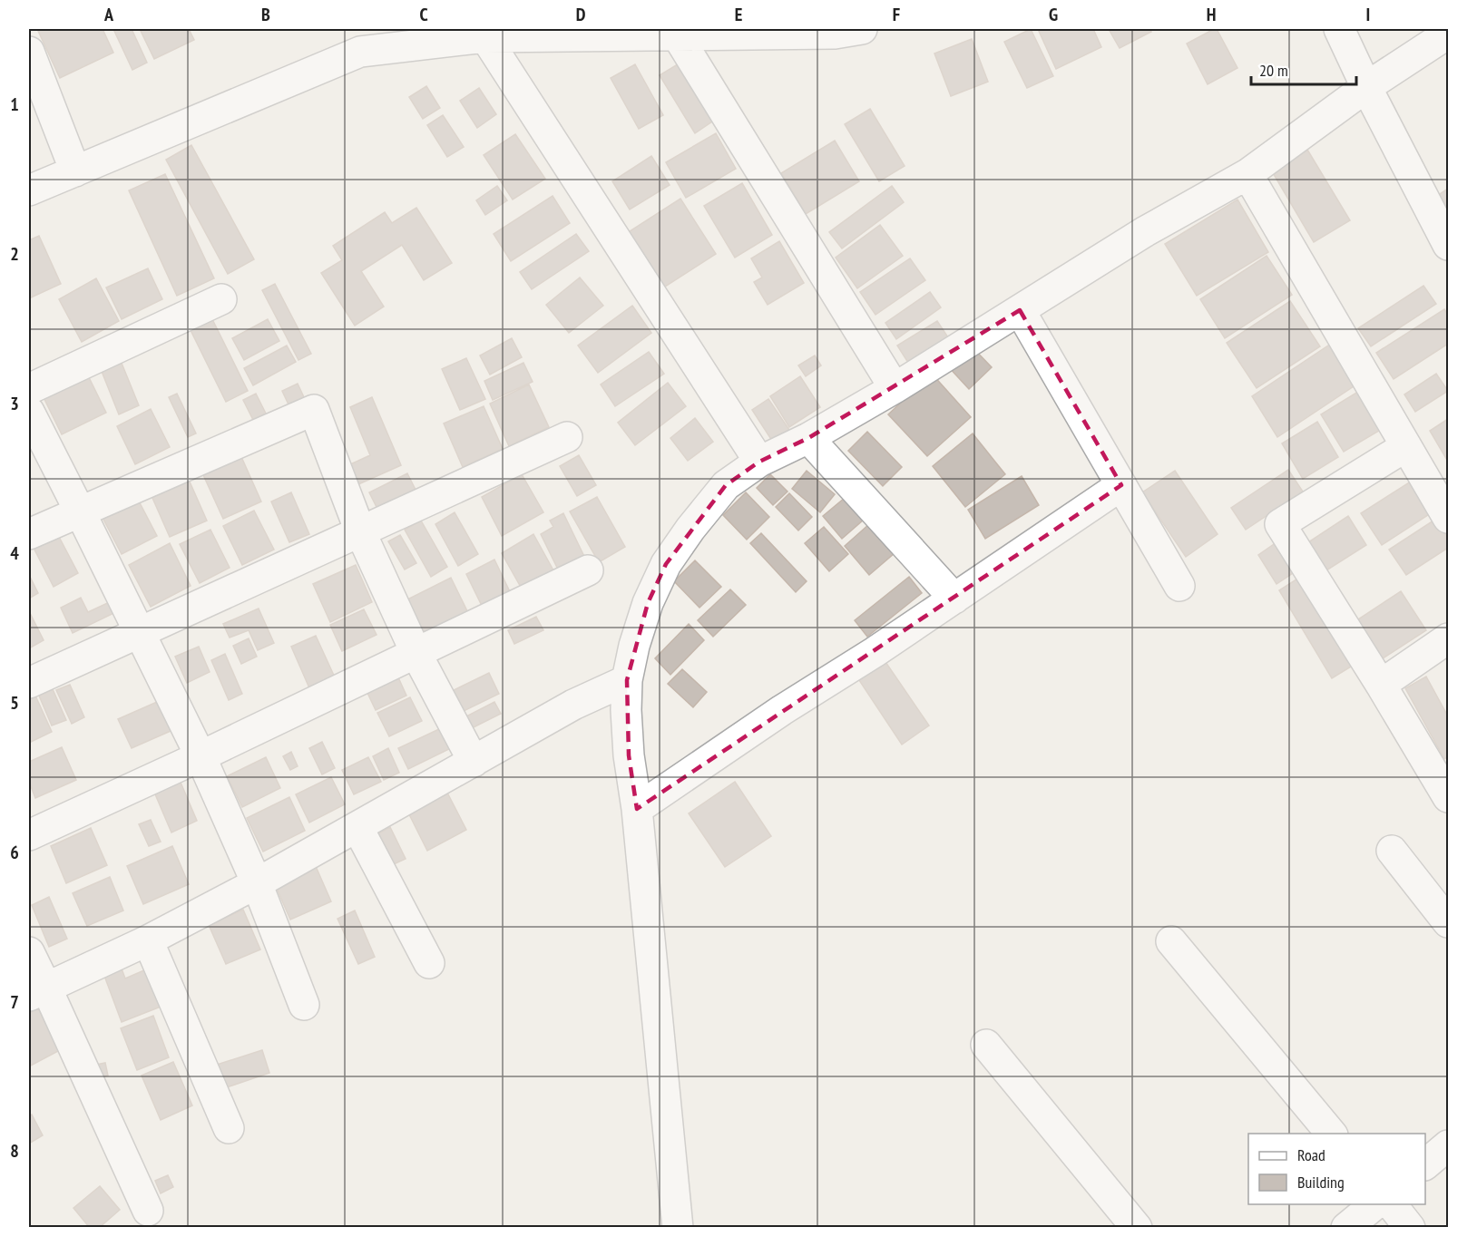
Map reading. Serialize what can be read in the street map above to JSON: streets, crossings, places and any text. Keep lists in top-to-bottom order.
{
  "legend": ["Road", "Building"],
  "scale_bar": "20 m",
  "grid": {
    "columns": [
      "A",
      "B",
      "C",
      "D",
      "E",
      "F",
      "G",
      "H",
      "I"
    ],
    "rows": [
      "1",
      "2",
      "3",
      "4",
      "5",
      "6",
      "7",
      "8"
    ]
  }
}
